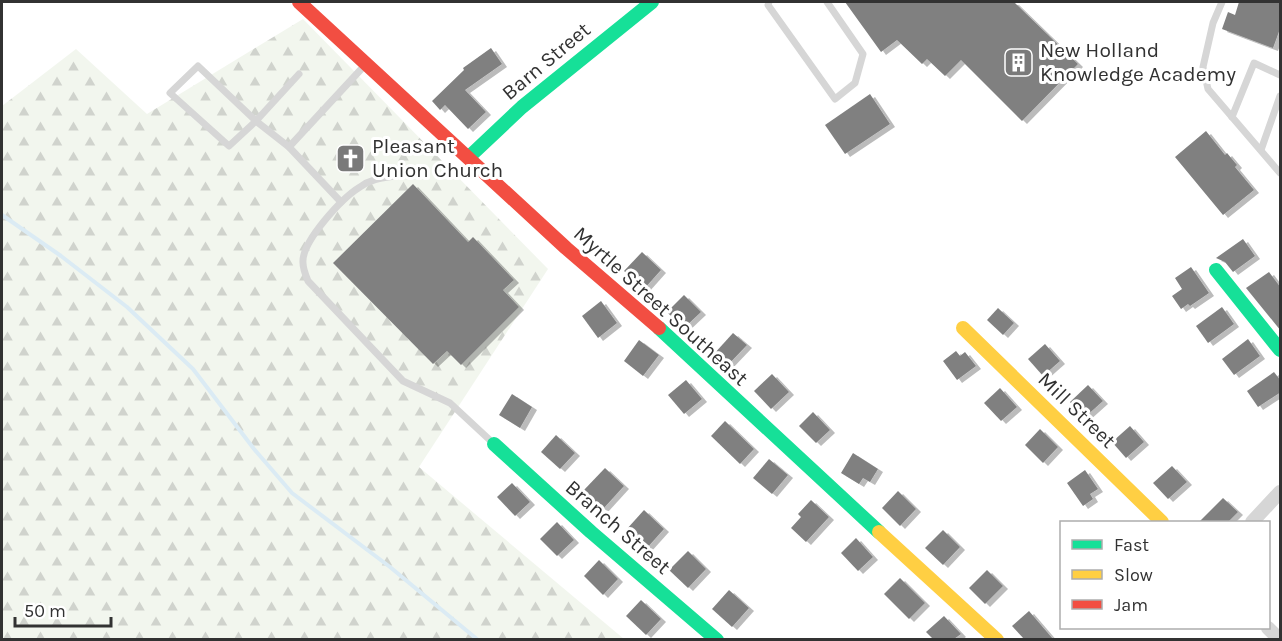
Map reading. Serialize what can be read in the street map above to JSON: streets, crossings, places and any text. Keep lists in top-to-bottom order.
{
  "streets": {
    "street": [
      "Barn Street",
      "Myrtle Street Southeast",
      "Mill Street",
      "Branch Street"
    ]
  },
  "crossings": [
    ["Barn Street", "Myrtle Street Southeast"]
  ],
  "places": {
    "building": ["New Holland Knowledge Academy"],
    "church": ["Pleasant Union Church"]
  },
  "legend": ["Fast", "Slow", "Jam"],
  "scale_bar": "50 m"
}
